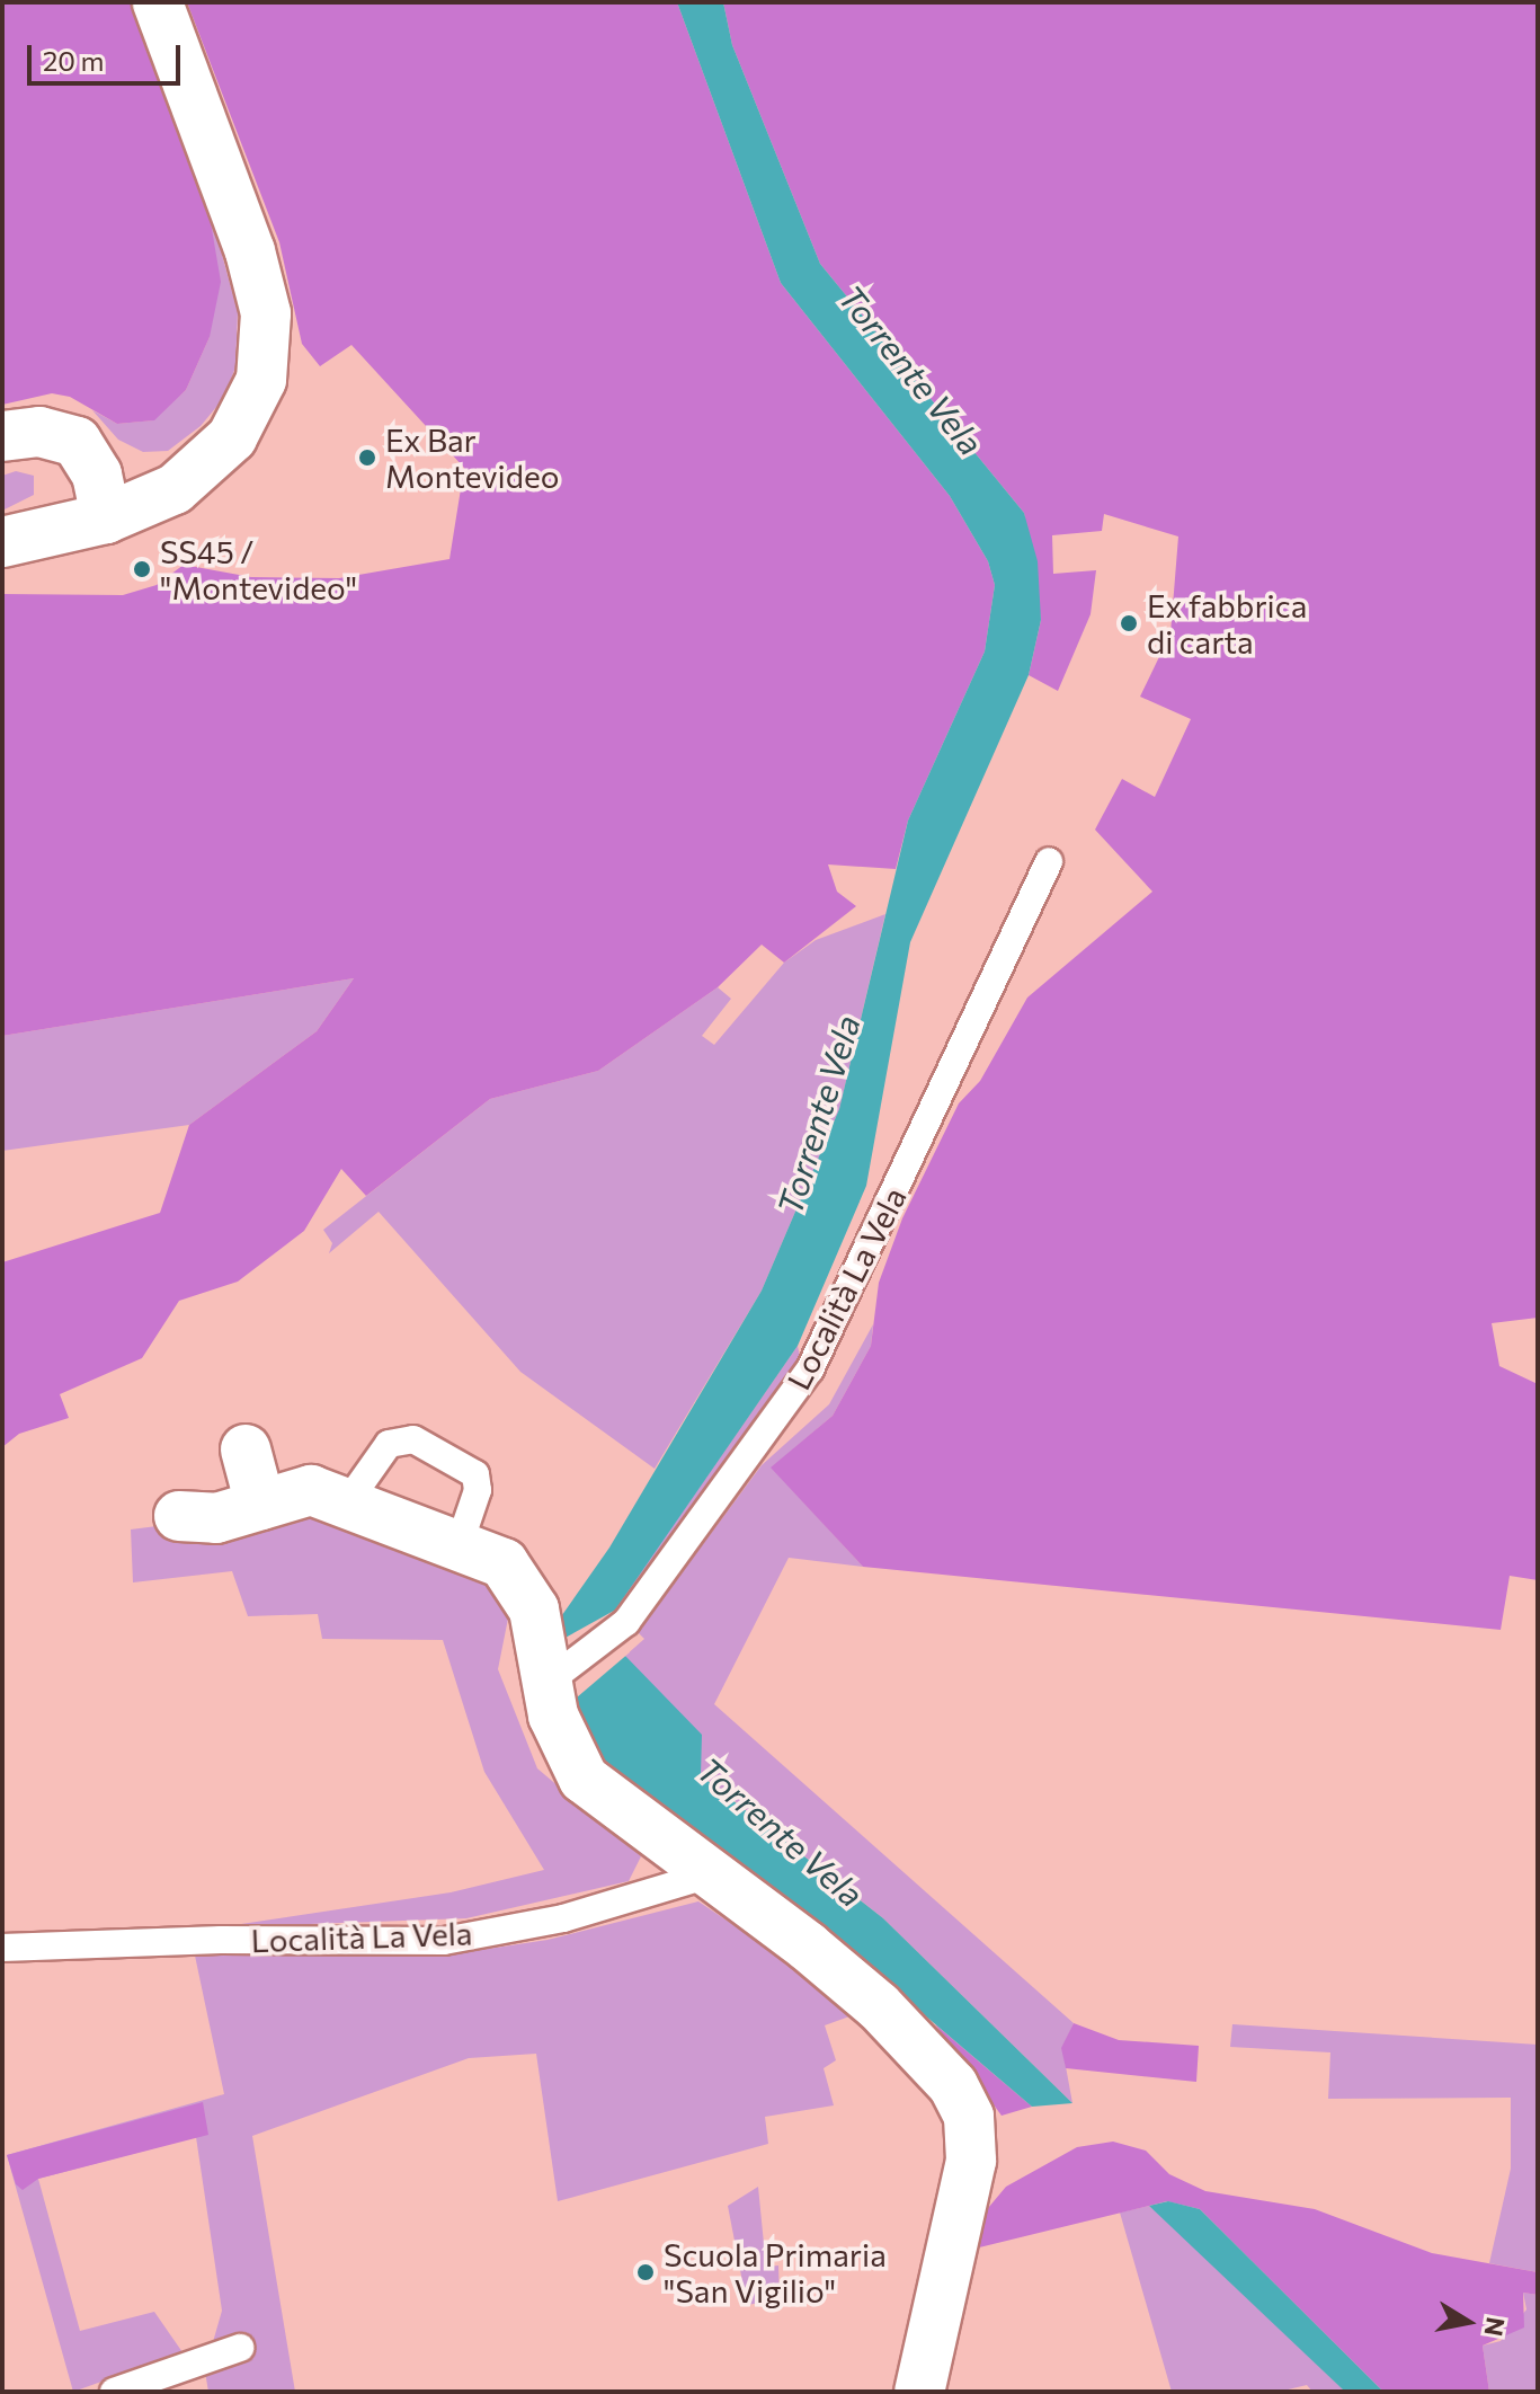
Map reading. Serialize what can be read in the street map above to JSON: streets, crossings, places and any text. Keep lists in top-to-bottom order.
{
  "streets": {
    "lane": ["Località La Vela"]
  },
  "water": ["Torrente Vela"],
  "places": [
    "Ex Bar Montevideo",
    "SS45 / \"Montevideo\"",
    "Ex fabbrica di carta",
    "Scuola Primaria \"San Vigilio\""
  ],
  "scale_bar": "20 m",
  "north": "right"
}
